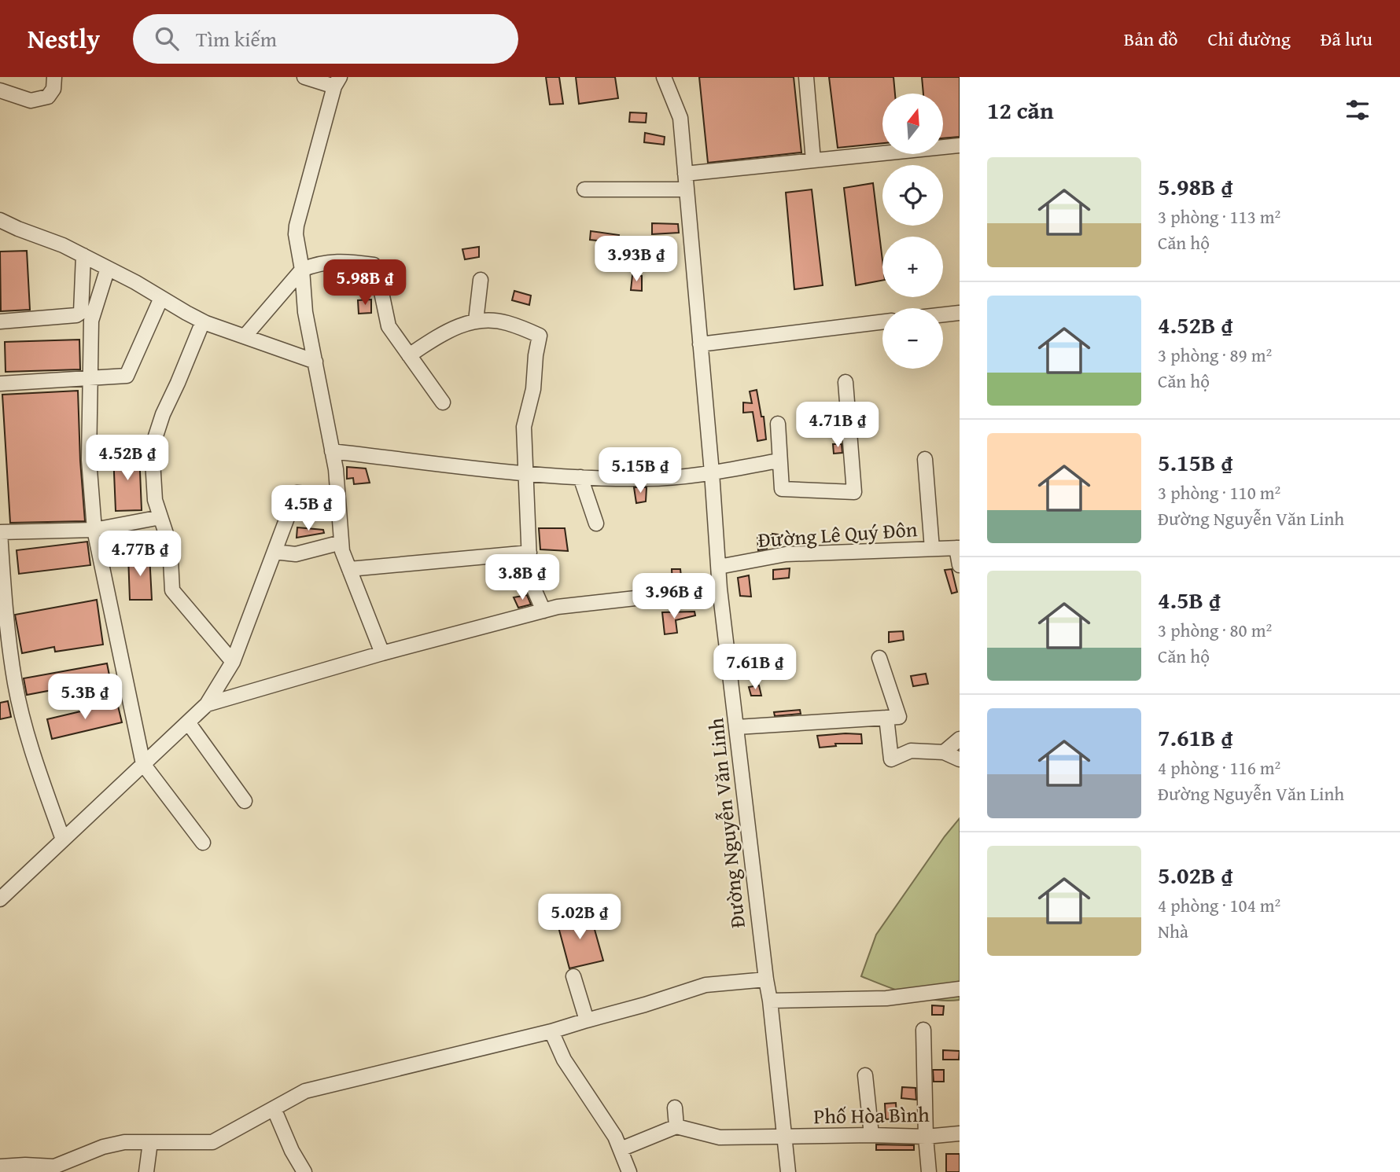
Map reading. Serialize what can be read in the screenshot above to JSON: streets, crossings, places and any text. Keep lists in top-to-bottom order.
{
  "streets": {
    "street": ["Đường Lê Quý Đôn", "Đường Nguyễn Văn Linh", "Phố Hòa Bình"]
  },
  "crossings": [
    ["Đường Lê Quý Đôn", "Đường Nguyễn Văn Linh"],
    ["Đường Nguyễn Văn Linh", "Phố Hòa Bình"]
  ],
  "north": "top",
  "page": {
    "header": "Nestly",
    "search": "Tìm kiếm",
    "nav": ["Bản đồ", "Chỉ đường", "Đã lưu"],
    "heading": "12 căn",
    "map_buttons": ["+", "−"],
    "list": [
      {
        "name": "5.98B ₫",
        "note": "3 phòng · 113 m² · Căn hộ"
      },
      {
        "name": "4.52B ₫",
        "note": "3 phòng · 89 m² · Căn hộ"
      },
      {
        "name": "5.15B ₫",
        "note": "3 phòng · 110 m² · Đường Nguyễn Văn Linh"
      },
      {
        "name": "4.5B ₫",
        "note": "3 phòng · 80 m² · Căn hộ"
      },
      {
        "name": "7.61B ₫",
        "note": "4 phòng · 116 m² · Đường Nguyễn Văn Linh"
      },
      {
        "name": "5.02B ₫",
        "note": "4 phòng · 104 m² · Nhà"
      }
    ],
    "price": [
      "3.93B ₫",
      "5.98B ₫",
      "4.71B ₫",
      "4.52B ₫",
      "5.15B ₫",
      "4.5B ₫",
      "4.77B ₫",
      "3.8B ₫",
      "3.96B ₫",
      "7.61B ₫",
      "5.3B ₫",
      "5.02B ₫"
    ]
  }
}
